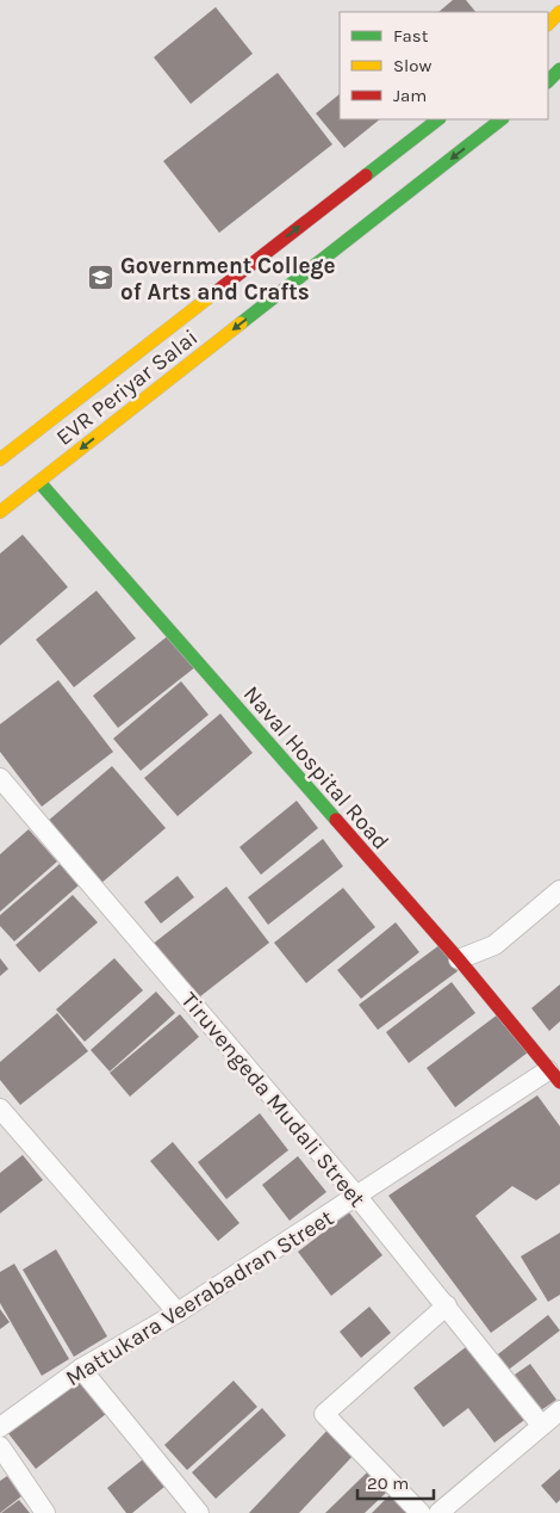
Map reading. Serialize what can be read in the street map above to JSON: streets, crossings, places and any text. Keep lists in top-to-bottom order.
{
  "streets": {
    "main road": ["EVR Periyar Salai", "Naval Hospital Road"],
    "street": ["Tiruvengeda Mudali Street", "Mattukara Veerabadran Street"]
  },
  "crossings": [
    ["EVR Periyar Salai", "Naval Hospital Road"],
    ["Naval Hospital Road", "Mattukara Veerabadran Street"],
    ["Tiruvengeda Mudali Street", "Mattukara Veerabadran Street"]
  ],
  "places": {
    "school or university": ["Government College of Arts and Crafts"]
  },
  "legend": ["Fast", "Slow", "Jam"],
  "scale_bar": "20 m"
}
